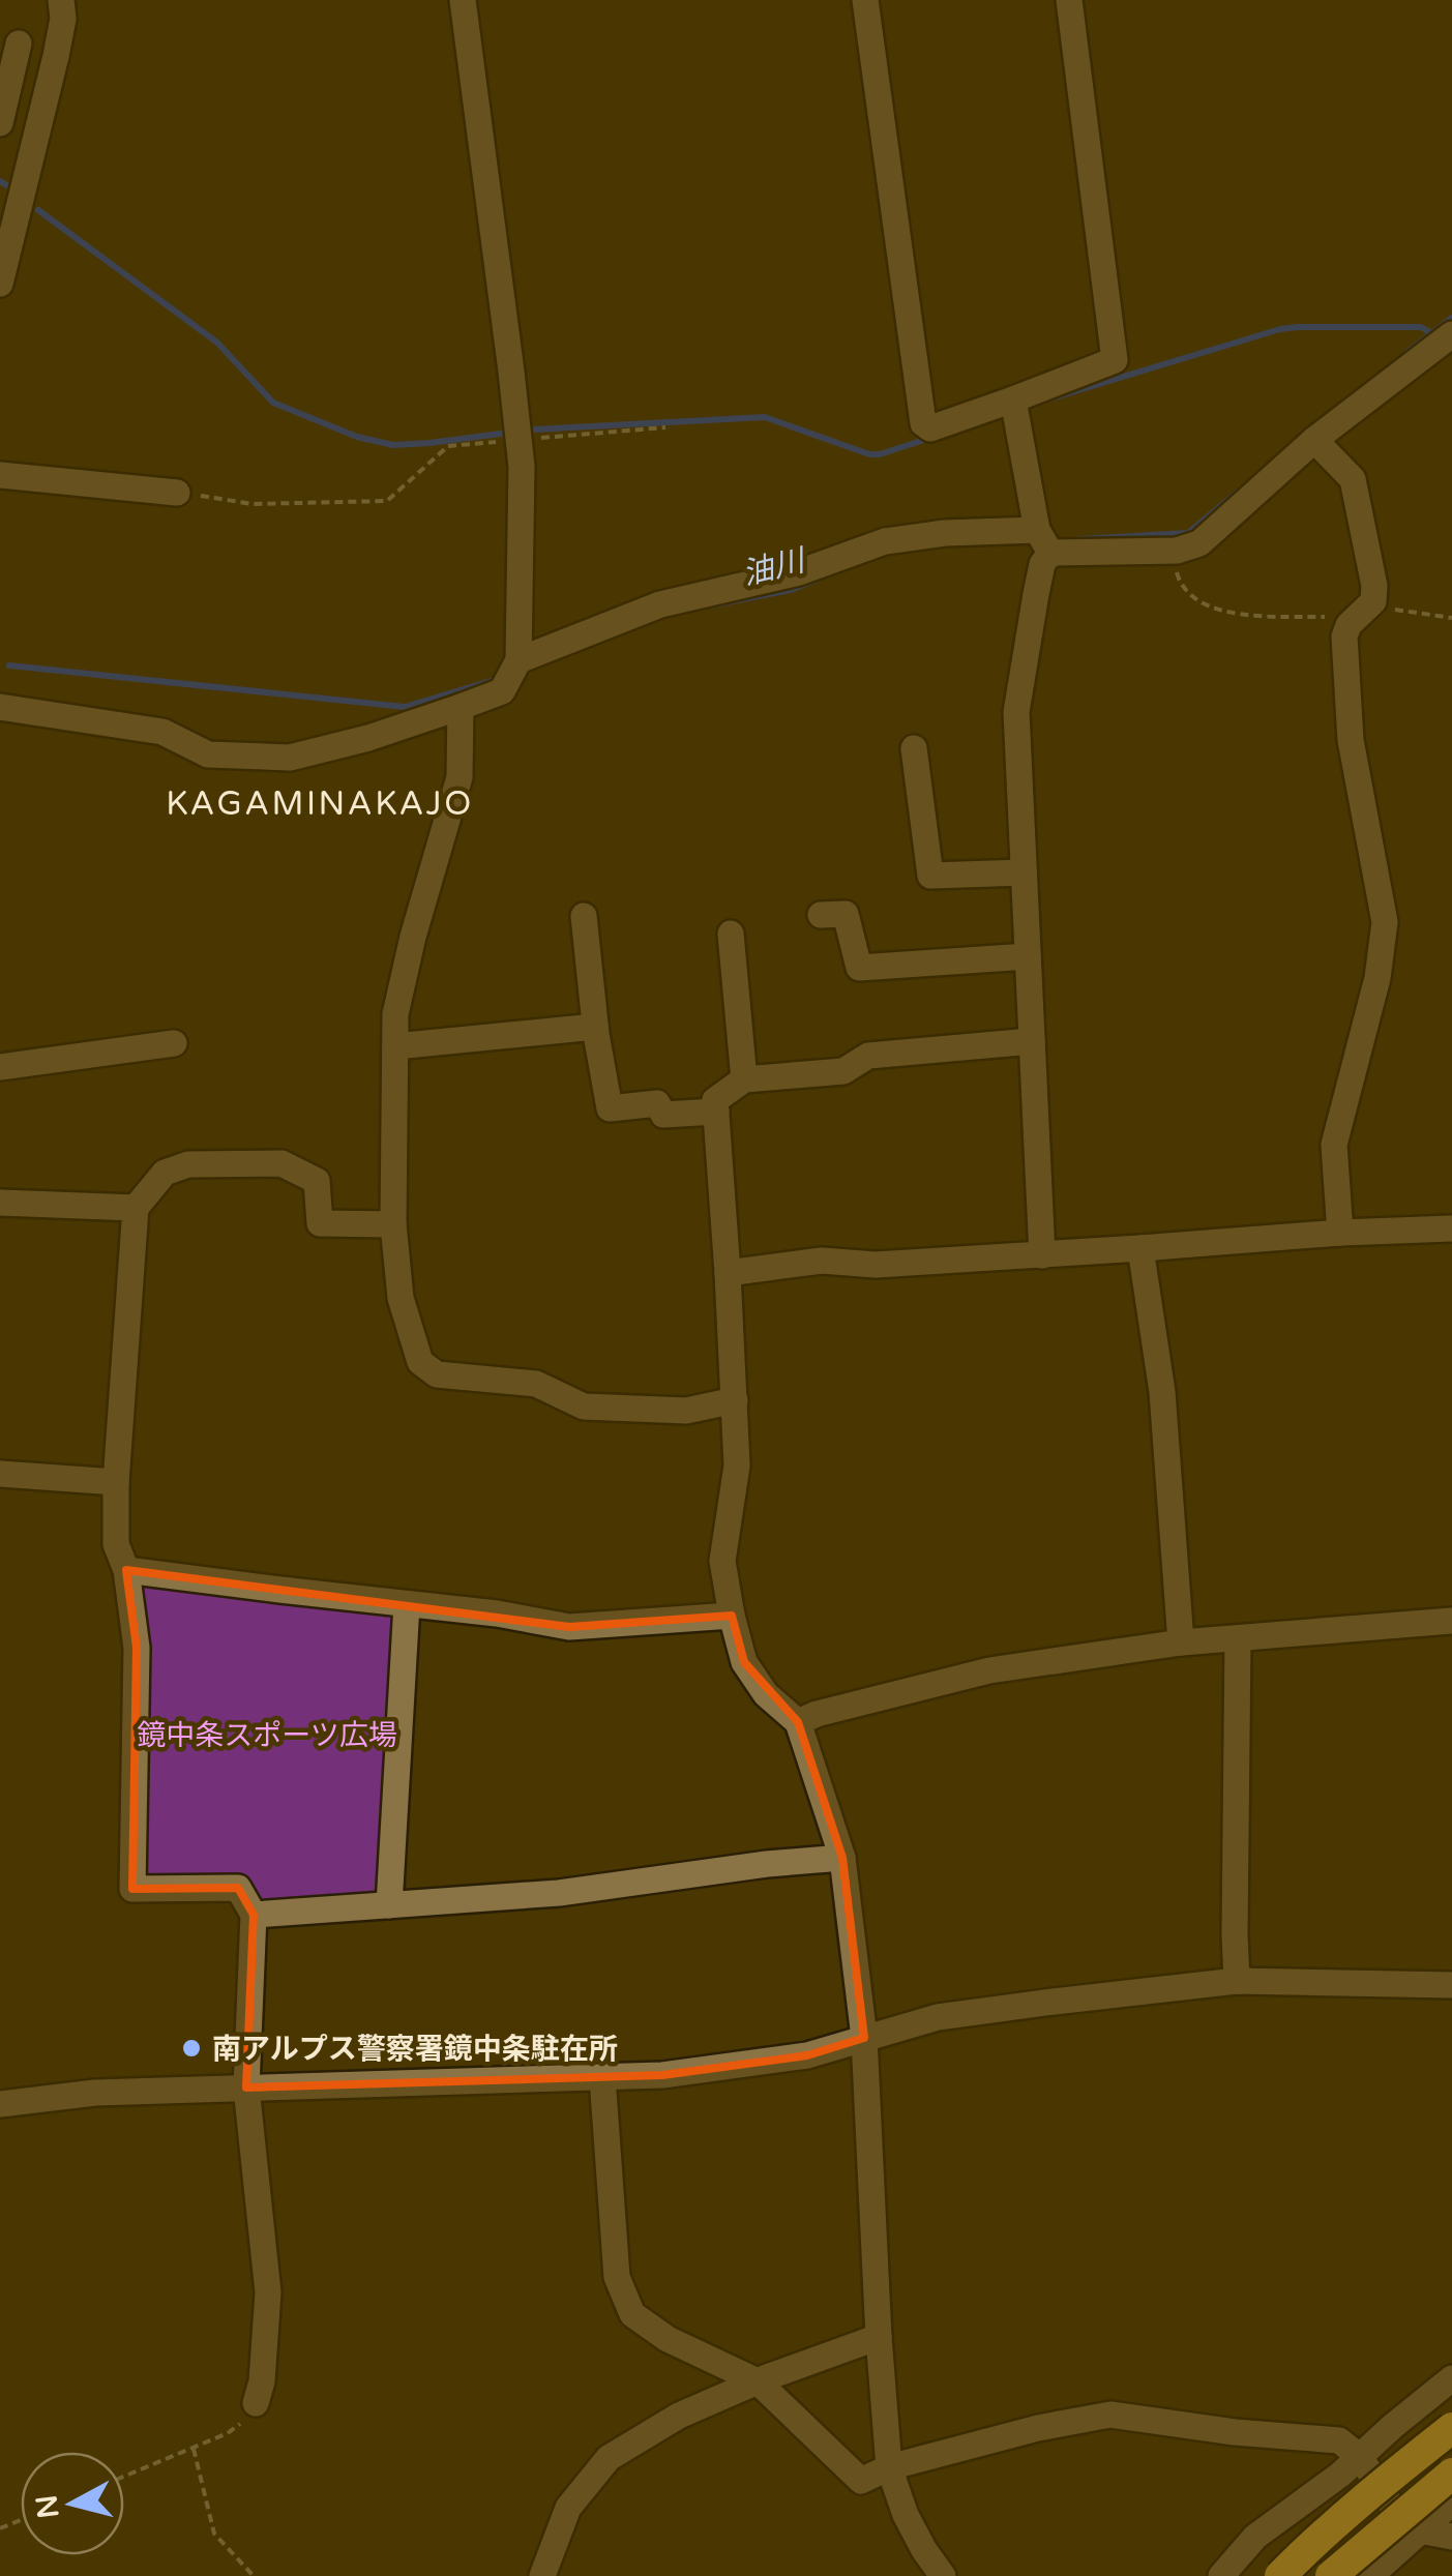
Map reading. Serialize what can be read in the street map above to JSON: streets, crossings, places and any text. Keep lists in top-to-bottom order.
{
  "districts": ["KAGAMINAKAJO"],
  "water": ["油川"],
  "parks": ["鏡中条スポーツ広場"],
  "places": ["南アルプス警察署鏡中条駐在所"],
  "north": "left"
}
